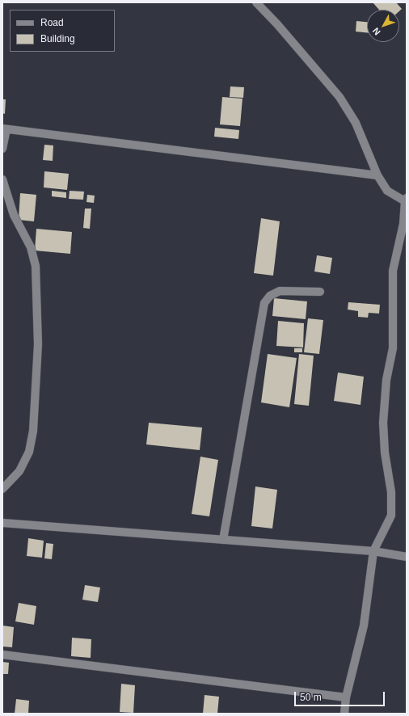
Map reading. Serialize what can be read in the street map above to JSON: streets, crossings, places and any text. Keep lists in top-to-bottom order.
{
  "legend": ["Road", "Building"],
  "scale_bar": "50 m",
  "north": "bottom left"
}
